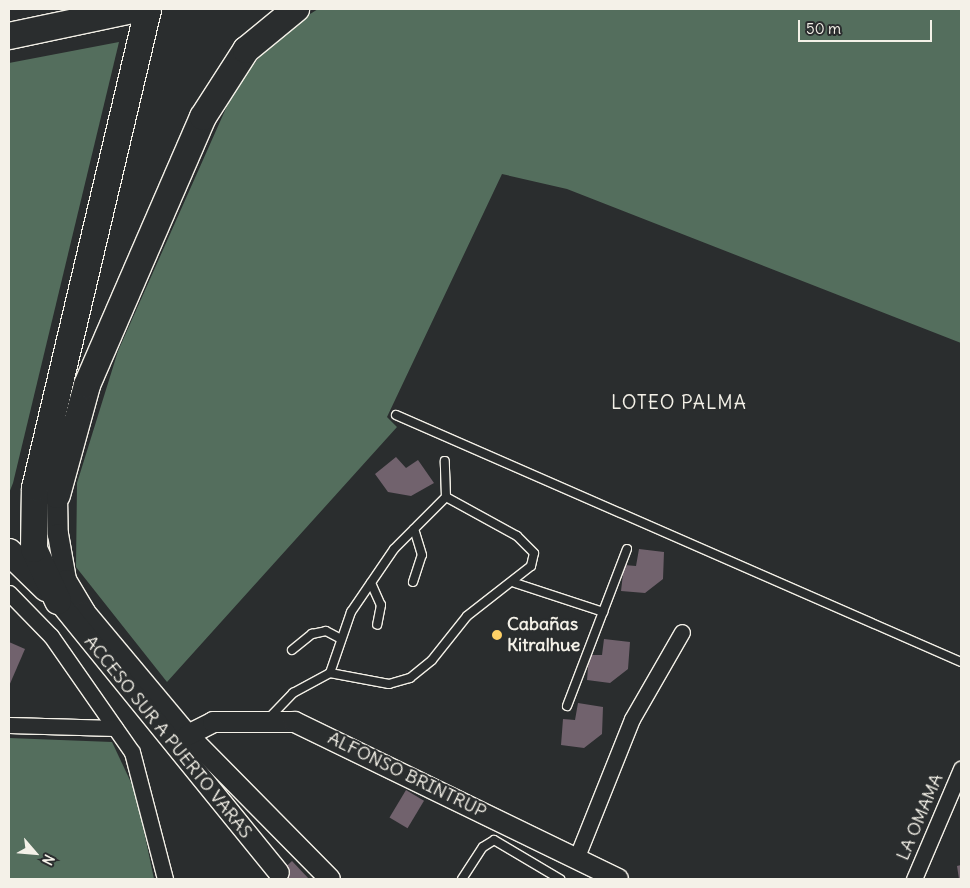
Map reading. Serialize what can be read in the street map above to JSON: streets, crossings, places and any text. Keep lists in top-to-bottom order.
{
  "streets": {
    "main road": ["ACCESO SUR A PUERTO VARAS", "ALFONSO BRINTRUP"],
    "street": ["LA OMAMA"]
  },
  "crossings": [
    ["ACCESO SUR A PUERTO VARAS", "ALFONSO BRINTRUP"]
  ],
  "districts": ["LOTEO PALMA"],
  "places": ["Cabañas Kitralhue"],
  "scale_bar": "50 m",
  "north": "bottom right"
}
